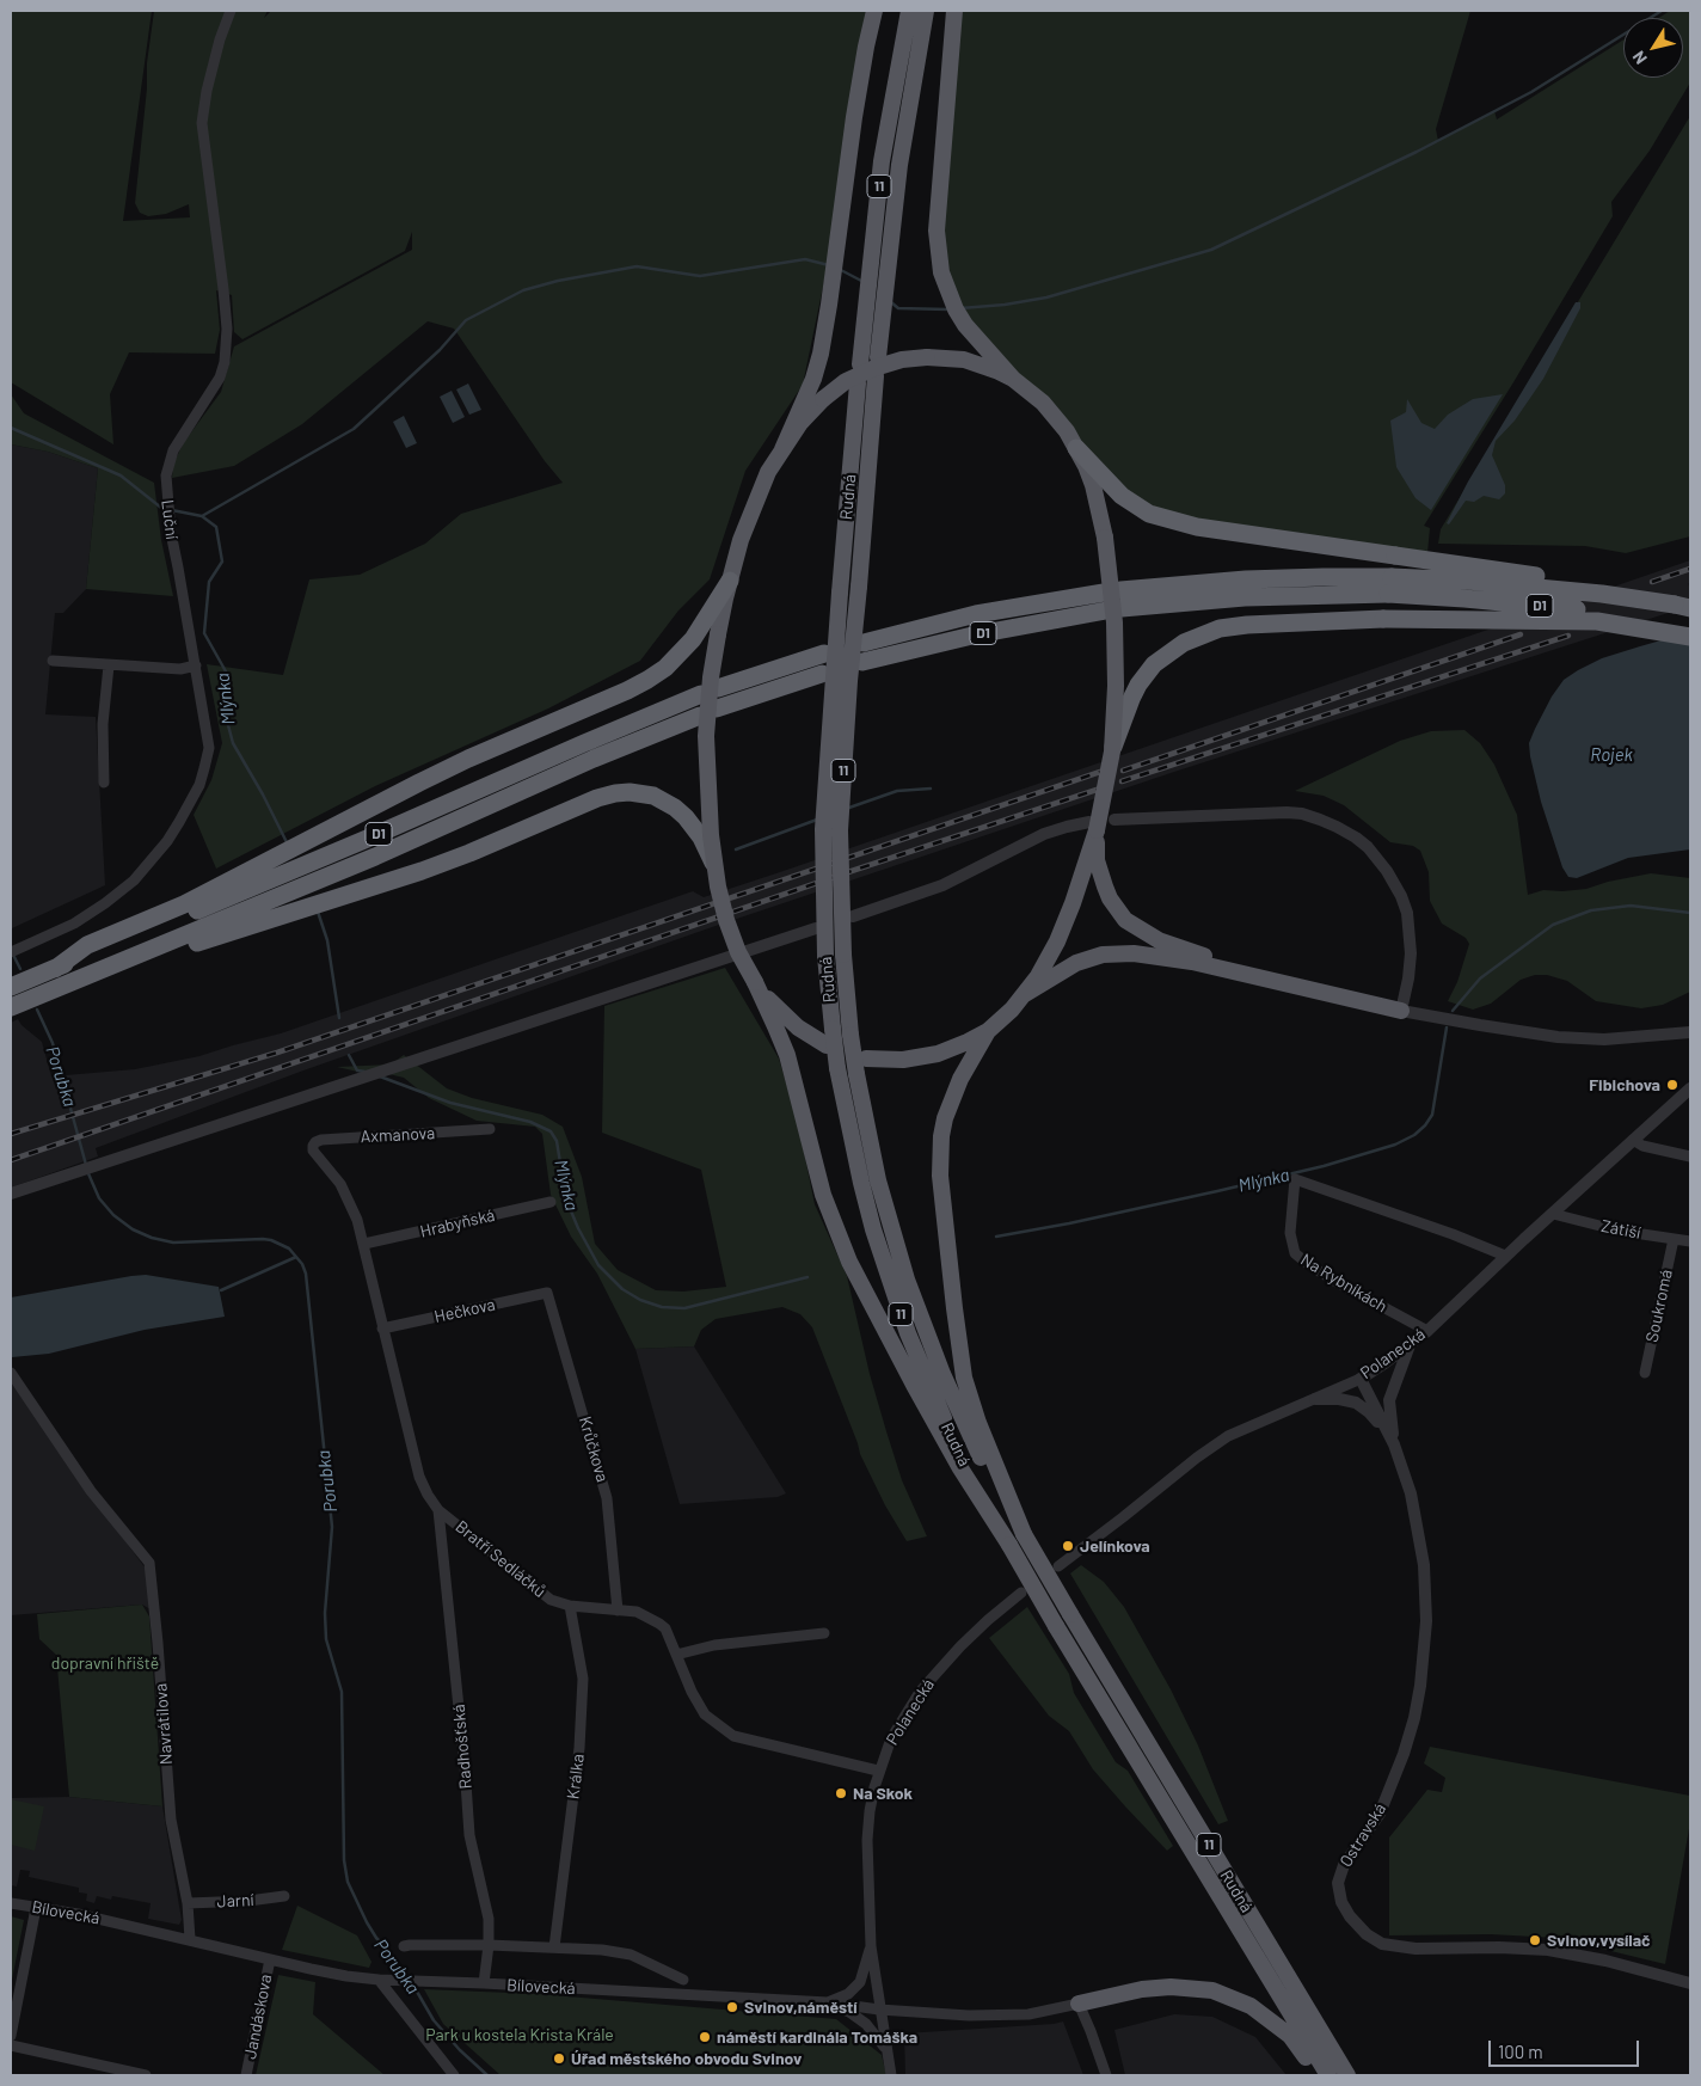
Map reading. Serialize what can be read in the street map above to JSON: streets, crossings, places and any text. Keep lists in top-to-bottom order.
{
  "streets": {
    "highway": ["11", "Rudná", "D1"],
    "street": [
      "Luční",
      "Axmanova",
      "Hrabyňská",
      "Zátiší",
      "Na Rybníkách",
      "Soukromá",
      "Hečkova",
      "Polanecká",
      "Krůčkova",
      "Bratří Sedláčků",
      "Navrátilova",
      "Radhošťská",
      "Králka",
      "Ostravská",
      "Jarní",
      "Bílovecká",
      "Jandáskova"
    ]
  },
  "crossings": [
    ["Axmanova", "Bratří Sedláčků"],
    ["Hrabyňská", "Bratří Sedláčků"],
    ["Zátiší", "Soukromá"],
    ["Zátiší", "Polanecká"],
    ["Na Rybníkách", "Polanecká"],
    ["Hečkova", "Krůčkova"],
    ["Hečkova", "Bratří Sedláčků"],
    ["Polanecká", "Bratří Sedláčků"],
    ["Polanecká", "Ostravská"],
    ["Polanecká", "Bílovecká"],
    ["Krůčkova", "Bratří Sedláčků"],
    ["Bratří Sedláčků", "Radhošťská"],
    ["Bratří Sedláčků", "Králka"],
    ["Navrátilova", "Jarní"],
    ["Navrátilova", "Bílovecká"],
    ["Radhošťská", "Bílovecká"],
    ["Bílovecká", "Jandáskova"]
  ],
  "water": ["Mlýnka", "Rojek", "Porubka"],
  "parks": ["dopravní hřiště", "Park u kostela Krista Krále"],
  "places": [
    "Fibichova",
    "Jelínkova",
    "Na Skok",
    "Svinov,vysílač",
    "Svinov,náměstí",
    "náměstí kardinála Tomáška",
    "Úřad městského obvodu Svinov"
  ],
  "scale_bar": "100 m",
  "north": "bottom left"
}
